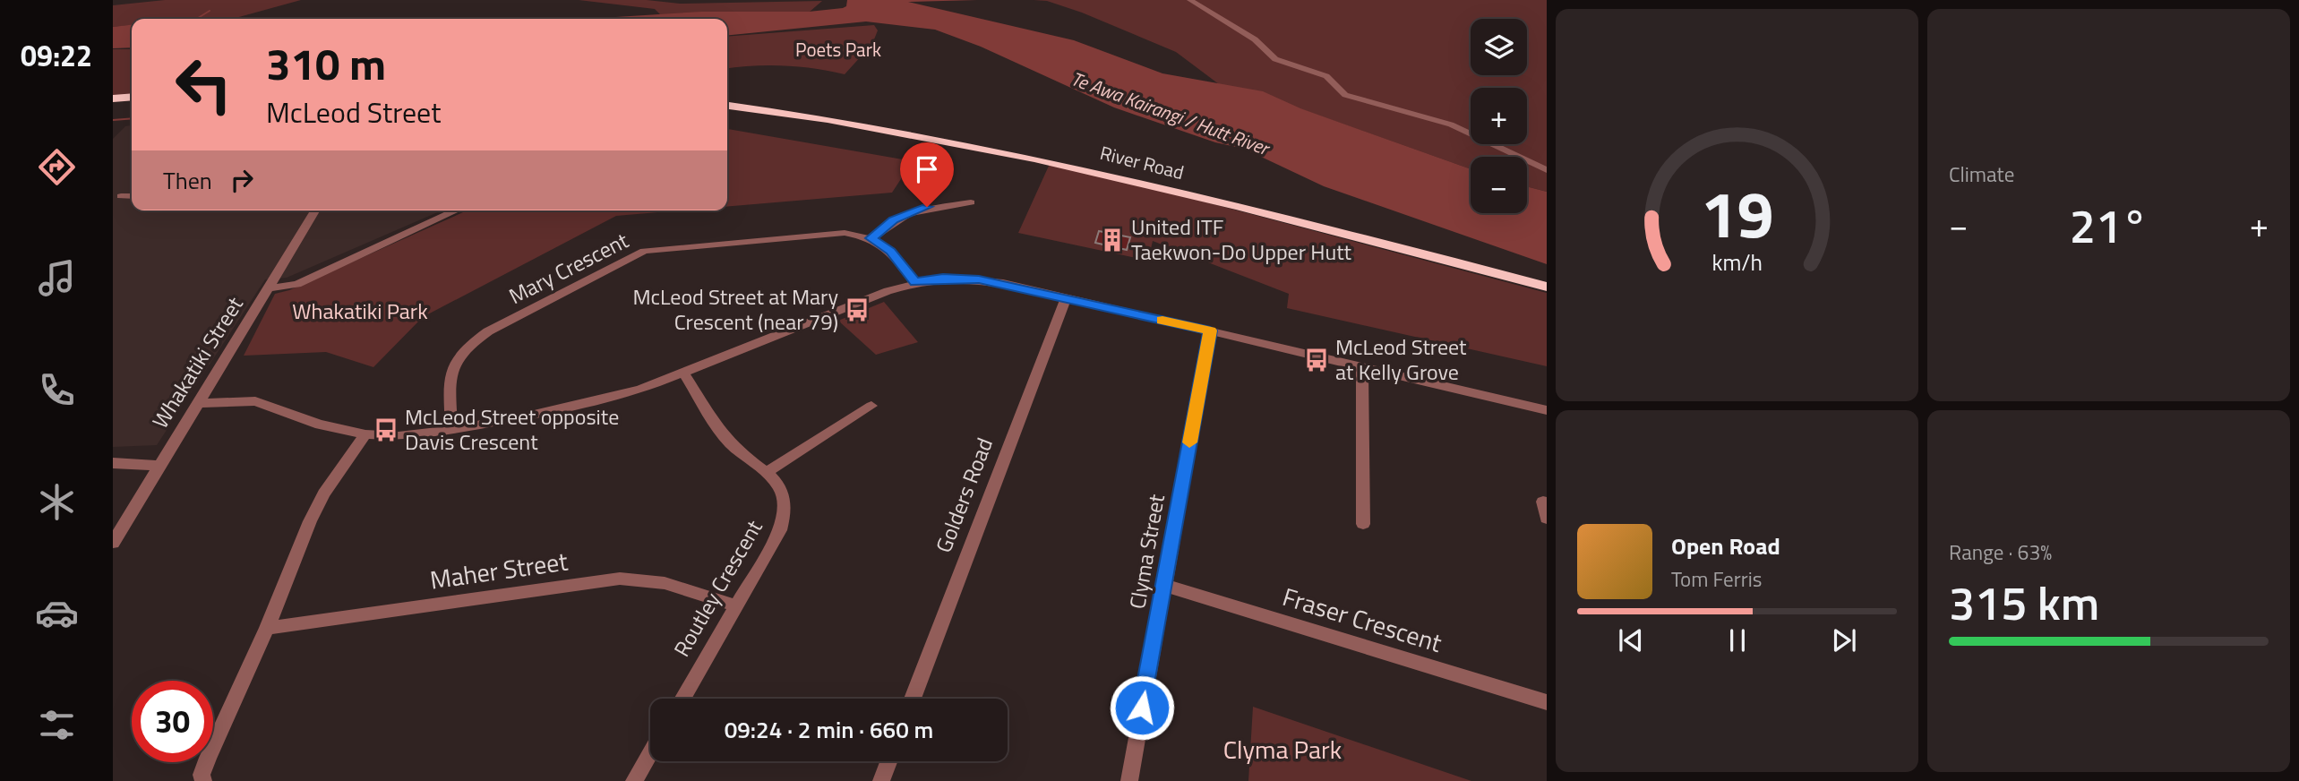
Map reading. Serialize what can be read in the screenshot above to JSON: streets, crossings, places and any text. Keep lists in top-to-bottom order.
{
  "streets": {
    "highway": ["River Road"],
    "street": [
      "Mary Crescent",
      "Whakatiki Street",
      "Golders Road",
      "Clyma Street",
      "Maher Street",
      "Routley Crescent",
      "Fraser Crescent"
    ]
  },
  "crossings": [
    ["Clyma Street", "Fraser Crescent"],
    ["Maher Street", "Routley Crescent"]
  ],
  "water": ["Te Awa Kairangi / Hutt River"],
  "parks": ["Poets Park", "Whakatiki Park", "Clyma Park"],
  "places": {
    "building": ["United ITF Taekwon-Do Upper Hutt"],
    "bus stop": ["McLeod Street at Mary Crescent (near 79)", "McLeod Street at Kelly Grove", "McLeod Street opposite Davis Crescent"]
  },
  "page": {
    "tabs": "09:22",
    "tile": [
      "Climate",
      ["Range · 63%", "315 km"]
    ],
    "map_buttons": ["+", "−"],
    "turn": ["310 m", "McLeod Street"],
    "then": "Then",
    "heat": ["−", "21°", "+"],
    "song": ["Open Road", "Tom Ferris"],
    "limit": "30",
    "trip": "09:24 · 2 min · 660 m",
    "gauge": ["19", "km/h"]
  }
}
